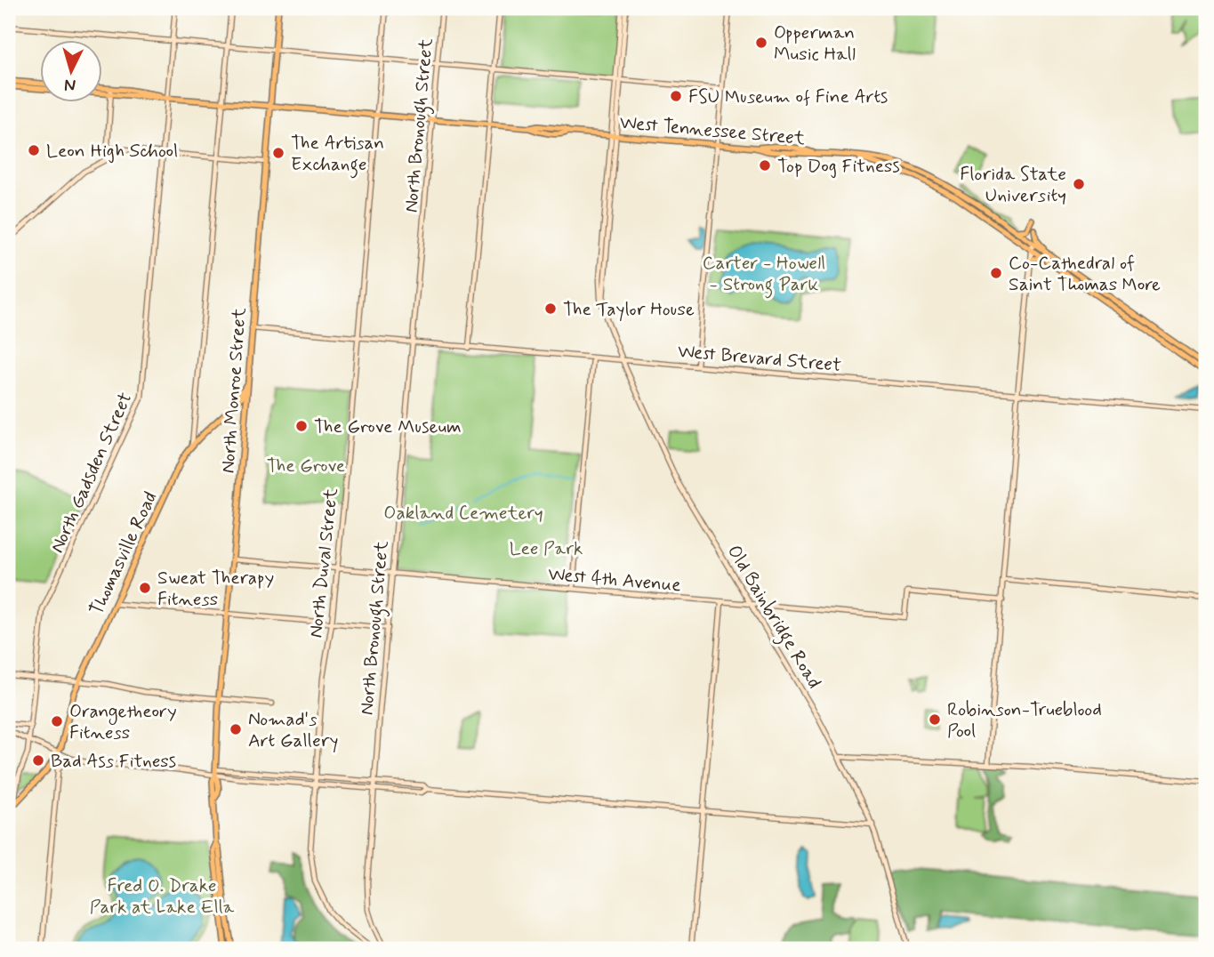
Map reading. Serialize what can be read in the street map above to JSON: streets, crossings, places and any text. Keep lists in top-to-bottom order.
{
  "streets": {
    "main road": ["West Tennessee Street", "North Monroe Street", "Thomasville Road"],
    "street": [
      "North Bronough Street",
      "West Brevard Street",
      "North Gadsden Street",
      "North Duval Street",
      "West 4th Avenue",
      "Old Bainbridge Road"
    ]
  },
  "crossings": [
    ["North Bronough Street", "West Tennessee Street"],
    ["North Bronough Street", "West Brevard Street"],
    ["North Bronough Street", "West 4th Avenue"],
    ["West Tennessee Street", "North Monroe Street"],
    ["West Tennessee Street", "North Gadsden Street"],
    ["West Tennessee Street", "North Duval Street"],
    ["West Tennessee Street", "Old Bainbridge Road"],
    ["West Brevard Street", "North Monroe Street"],
    ["West Brevard Street", "North Duval Street"],
    ["West Brevard Street", "Old Bainbridge Road"],
    ["North Monroe Street", "Thomasville Road"],
    ["North Monroe Street", "West 4th Avenue"],
    ["North Duval Street", "West 4th Avenue"],
    ["West 4th Avenue", "Old Bainbridge Road"]
  ],
  "parks": [
    "Carter - Howell - Strong Park",
    "The Grove",
    "Oakland Cemetery",
    "Lee Park",
    "Fred O. Drake Park at Lake Ella"
  ],
  "places": [
    "Opperman Music Hall",
    "FSU Museum of Fine Arts",
    "Leon High School",
    "The Artisan Exchange",
    "Top Dog Fitness",
    "Florida State University",
    "Co-Cathedral of Saint Thomas More",
    "The Taylor House",
    "The Grove Museum",
    "Sweat Therapy Fitness",
    "Robinson-Trueblood Pool",
    "Orangetheory Fitness",
    "Nomad's Art Gallery",
    "Bad Ass Fitness"
  ],
  "north": "bottom"
}
